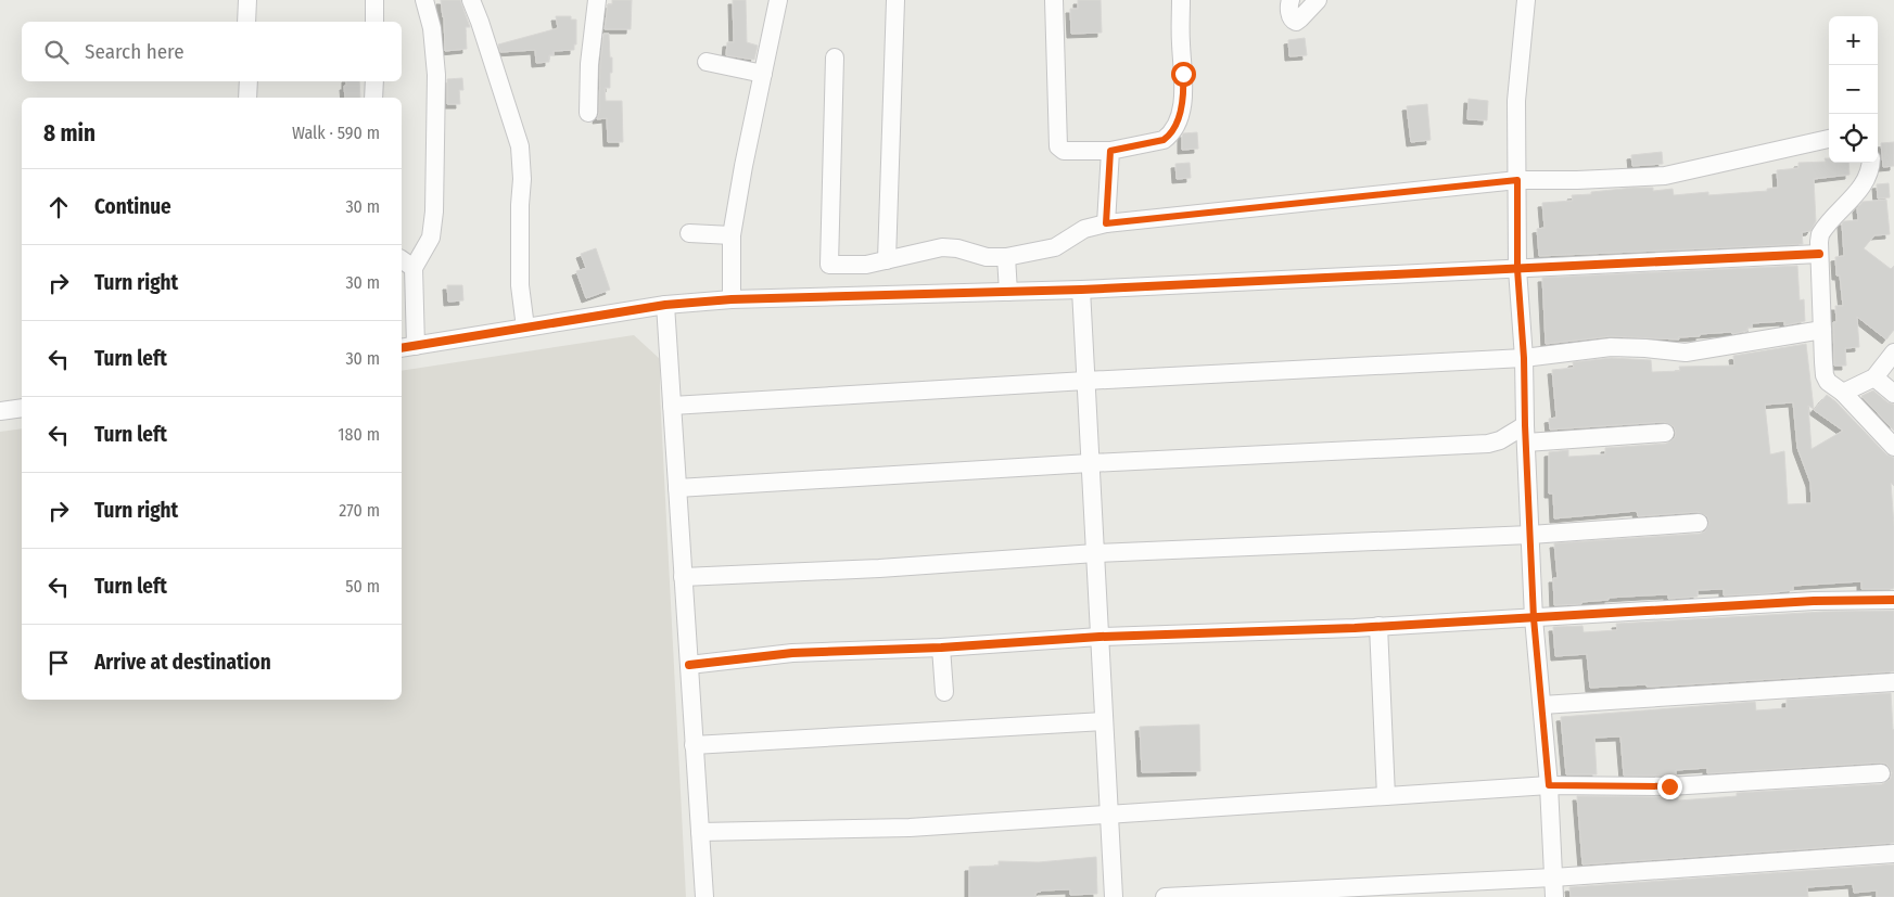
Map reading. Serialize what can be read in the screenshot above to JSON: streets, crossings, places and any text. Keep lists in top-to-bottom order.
{
  "page": {
    "map_buttons": ["+", "−"],
    "search": "Search here",
    "heading": ["8 min", "Walk · 590 m"],
    "list": [
      ["Continue", "30 m"],
      ["Turn right", "30 m"],
      ["Turn left", "30 m"],
      ["Turn left", "180 m"],
      ["Turn right", "270 m"],
      ["Turn left", "50 m"],
      "Arrive at destination"
    ]
  }
}
